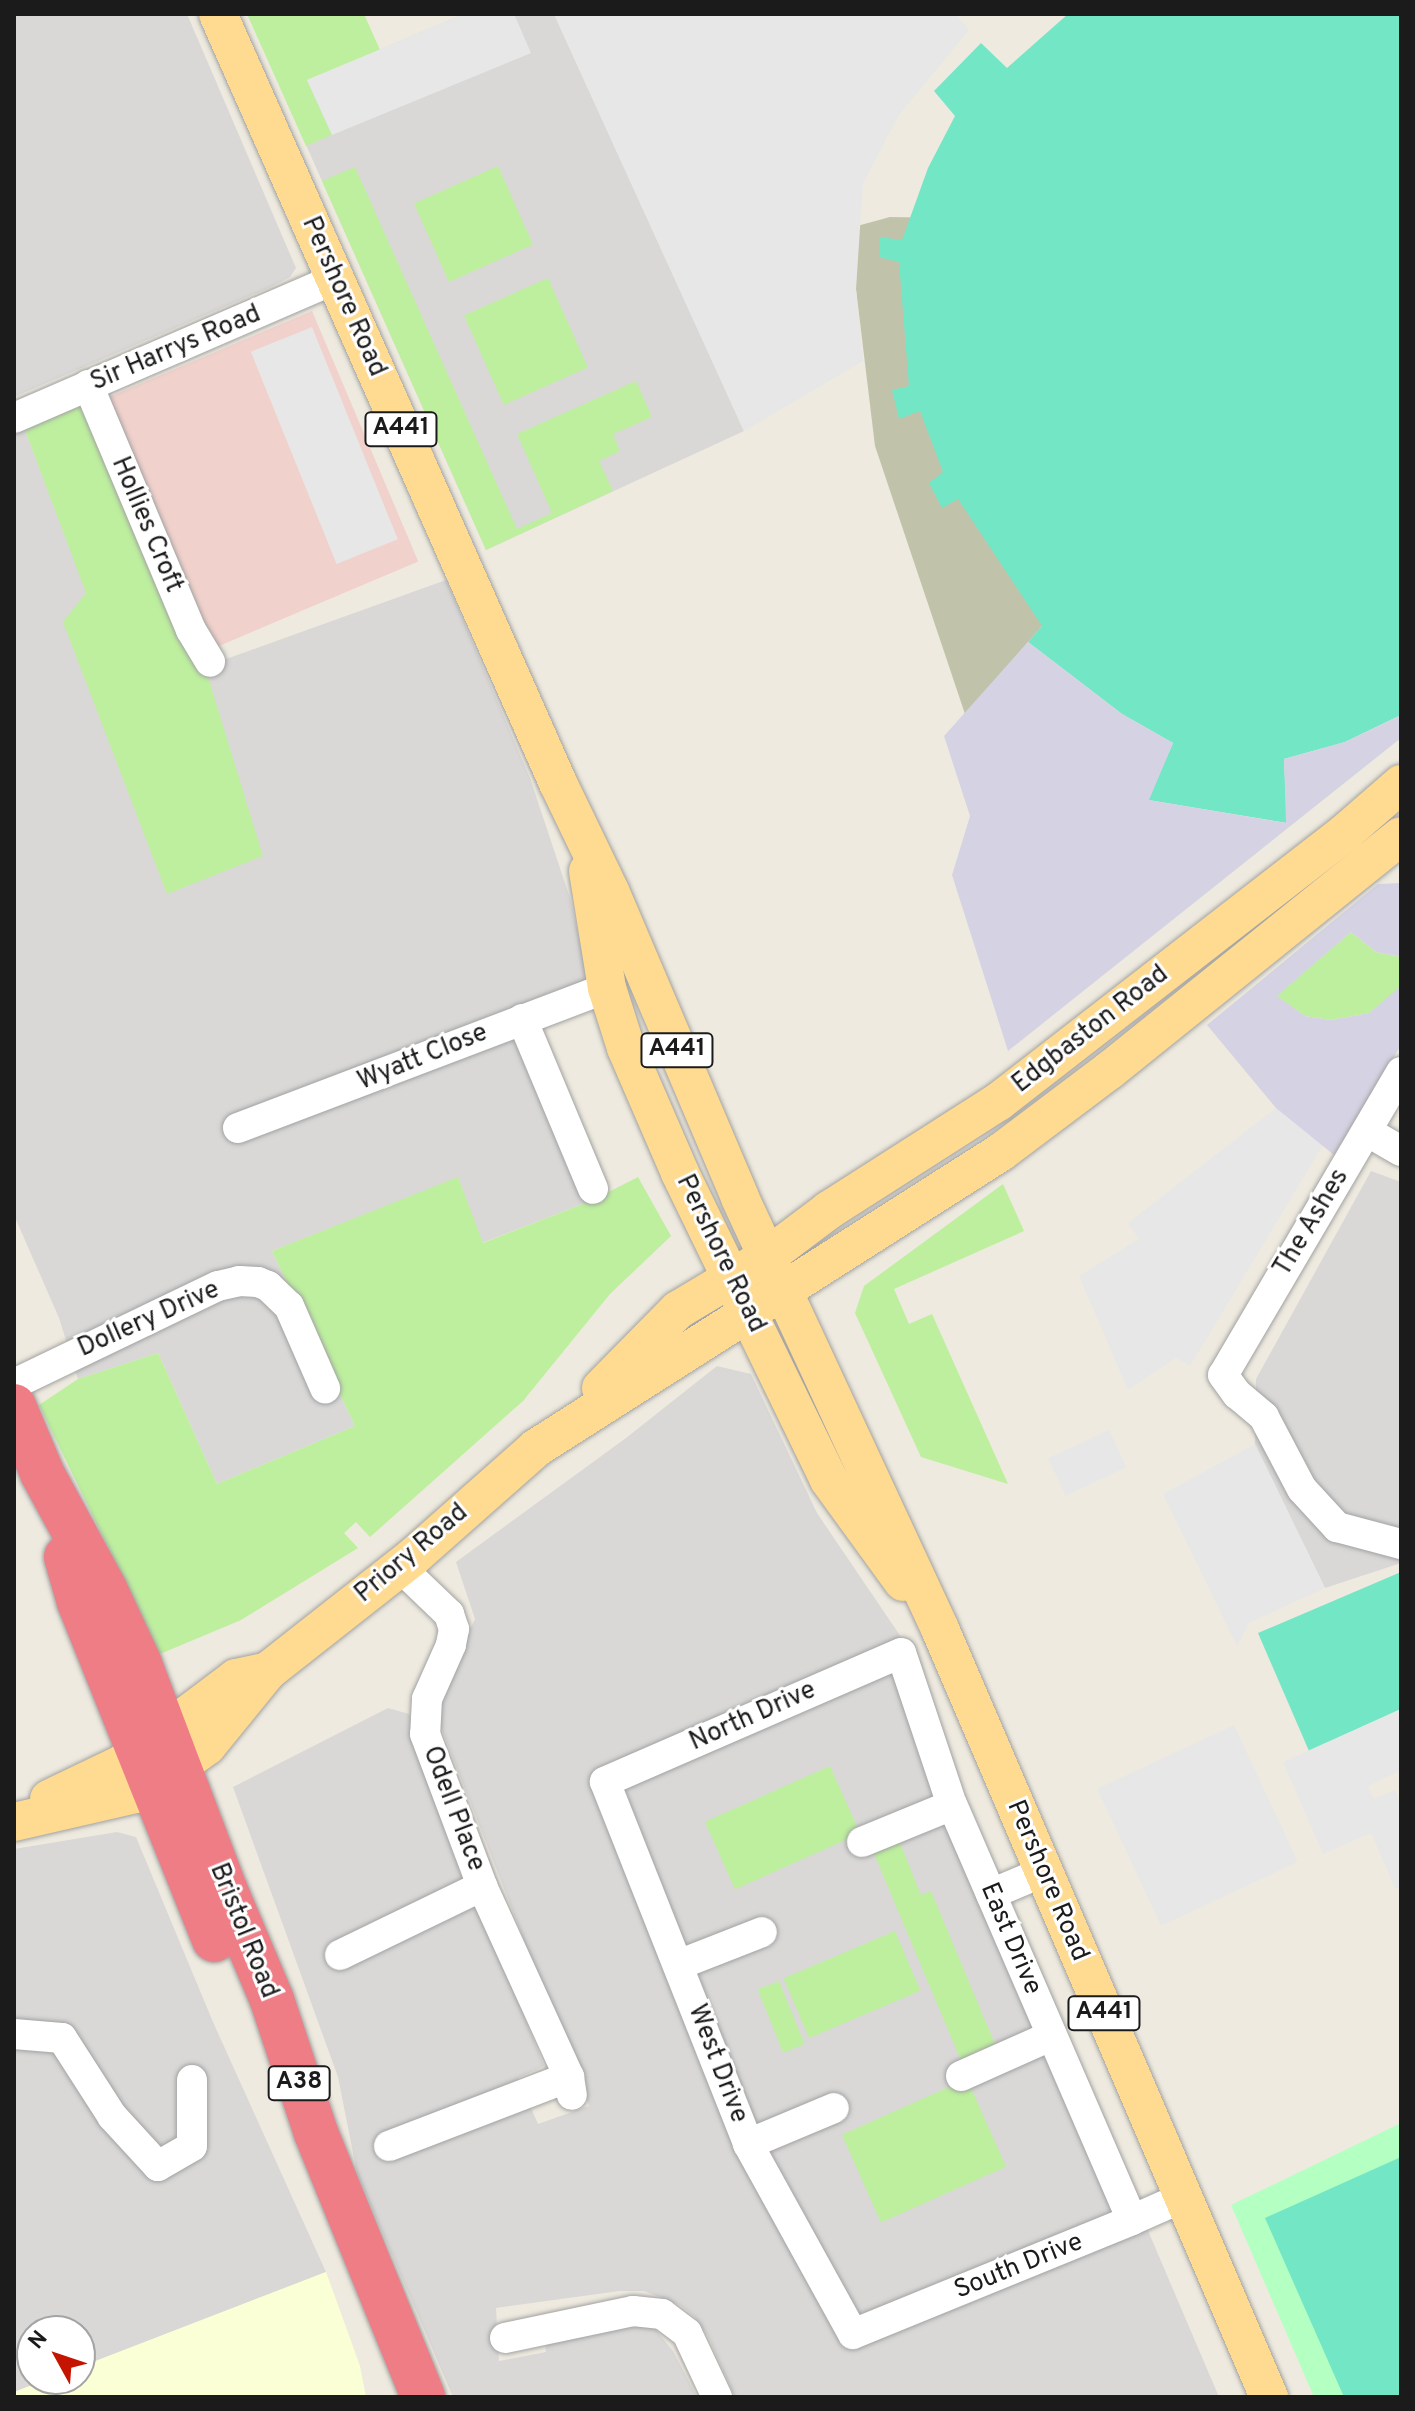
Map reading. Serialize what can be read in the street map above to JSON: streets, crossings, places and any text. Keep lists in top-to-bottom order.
{
  "streets": {
    "highway": ["Bristol Road", "A38"],
    "main road": [
      "Pershore Road",
      "A441",
      "Edgbaston Road",
      "Priory Road"
    ],
    "street": [
      "Sir Harrys Road",
      "Hollies Croft",
      "Wyatt Close",
      "The Ashes",
      "Dollery Drive",
      "North Drive",
      "Odell Place",
      "East Drive",
      "West Drive",
      "South Drive"
    ]
  },
  "crossings": [
    ["Pershore Road", "Sir Harrys Road"],
    ["Pershore Road", "Edgbaston Road"],
    ["Pershore Road", "Wyatt Close"],
    ["Pershore Road", "Priory Road"],
    ["Pershore Road", "South Drive"],
    ["Sir Harrys Road", "Hollies Croft"],
    ["Edgbaston Road", "Priory Road"],
    ["Priory Road", "Odell Place"],
    ["Priory Road", "Bristol Road"],
    ["North Drive", "East Drive"],
    ["North Drive", "West Drive"],
    ["East Drive", "South Drive"],
    ["West Drive", "South Drive"]
  ],
  "north": "top left"
}
